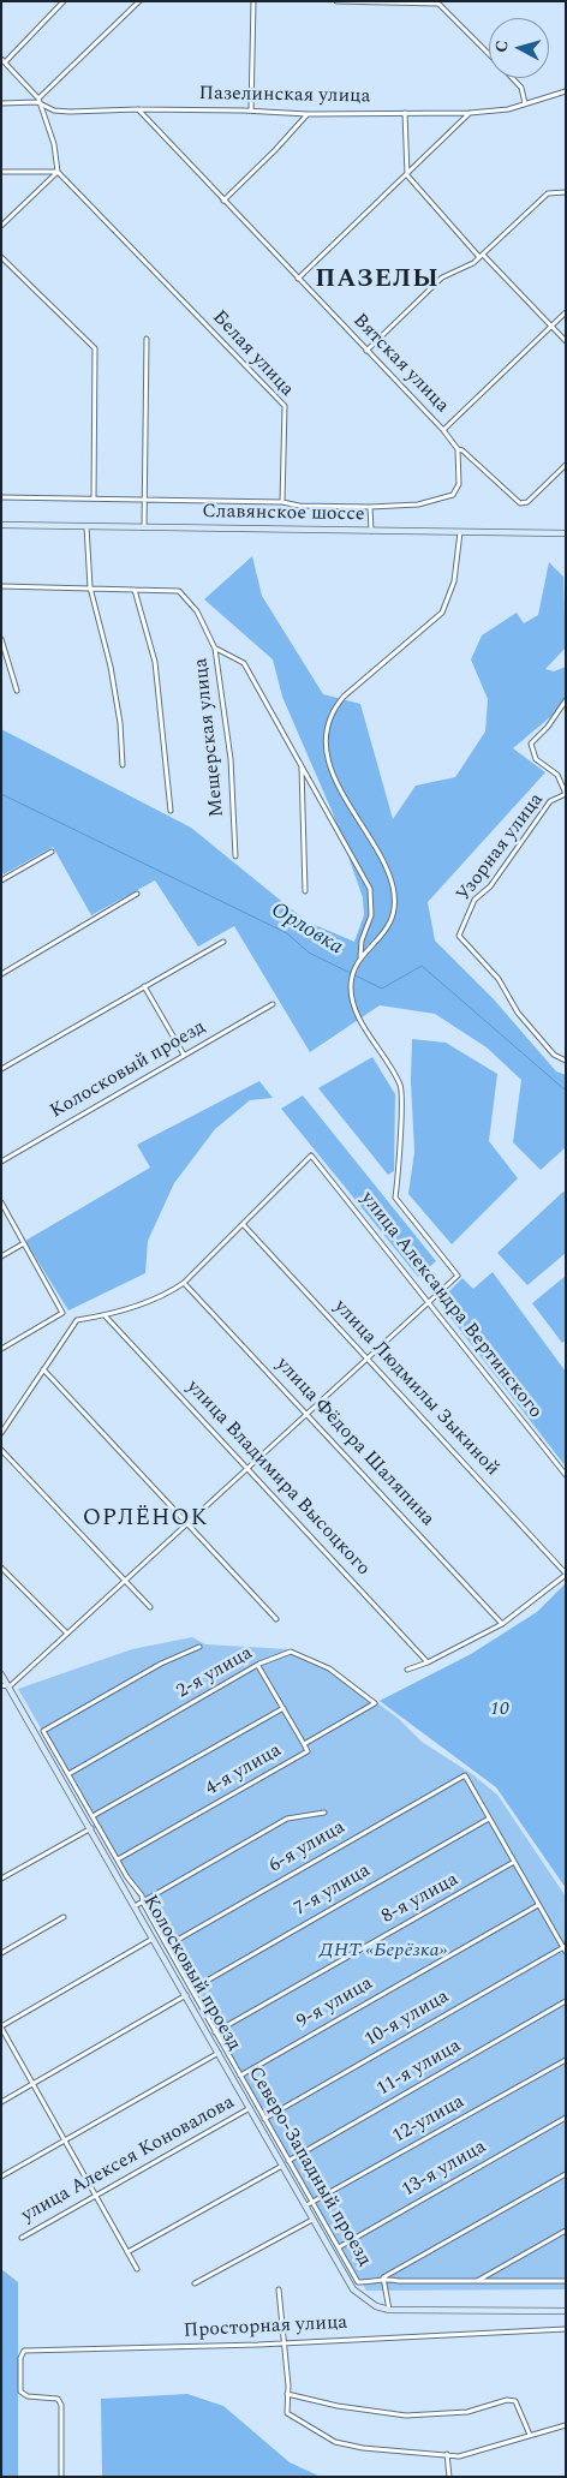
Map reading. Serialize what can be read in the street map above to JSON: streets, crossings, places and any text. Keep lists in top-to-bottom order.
{
  "streets": {
    "street": [
      "Пазелинская улица",
      "Белая улица",
      "Вятская улица",
      "Славянское шоссе",
      "Мещерская улица",
      "Узорная улица",
      "Колосковый проезд",
      "улица Александра Вертинского",
      "улица Людмилы Зыкиной",
      "улица Фёдора Шаляпина",
      "улица Владимира Высоцкого",
      "2-я улица",
      "4-я улица",
      "6-я улица",
      "7-я улица",
      "8-я улица",
      "9-я улица",
      "10-я улица",
      "11-я улица",
      "12-улица",
      "улица Алексея Коновалова",
      "Северо-Западный проезд",
      "13-я улица",
      "Просторная улица"
    ]
  },
  "crossings": [
    ["Пазелинская улица", "Вятская улица"],
    ["Колосковый проезд", "12-улица"],
    ["Колосковый проезд", "улица Алексея Коновалова"],
    ["улица Александра Вертинского", "улица Людмилы Зыкиной"],
    ["2-я улица", "4-я улица"],
    ["2-я улица", "Северо-Западный проезд"],
    ["4-я улица", "Северо-Западный проезд"],
    ["6-я улица", "7-я улица"],
    ["6-я улица", "Северо-Западный проезд"],
    ["7-я улица", "Северо-Западный проезд"],
    ["8-я улица", "Северо-Западный проезд"],
    ["9-я улица", "Северо-Западный проезд"],
    ["10-я улица", "Северо-Западный проезд"],
    ["11-я улица", "Северо-Западный проезд"],
    ["12-улица", "Северо-Западный проезд"],
    ["Северо-Западный проезд", "13-я улица"]
  ],
  "districts": ["ПАЗЕЛЫ", "ОРЛЁНОК"],
  "water": ["Орловка"],
  "parks": ["10", "ДНТ «Берёзка»"],
  "north": "left"
}
